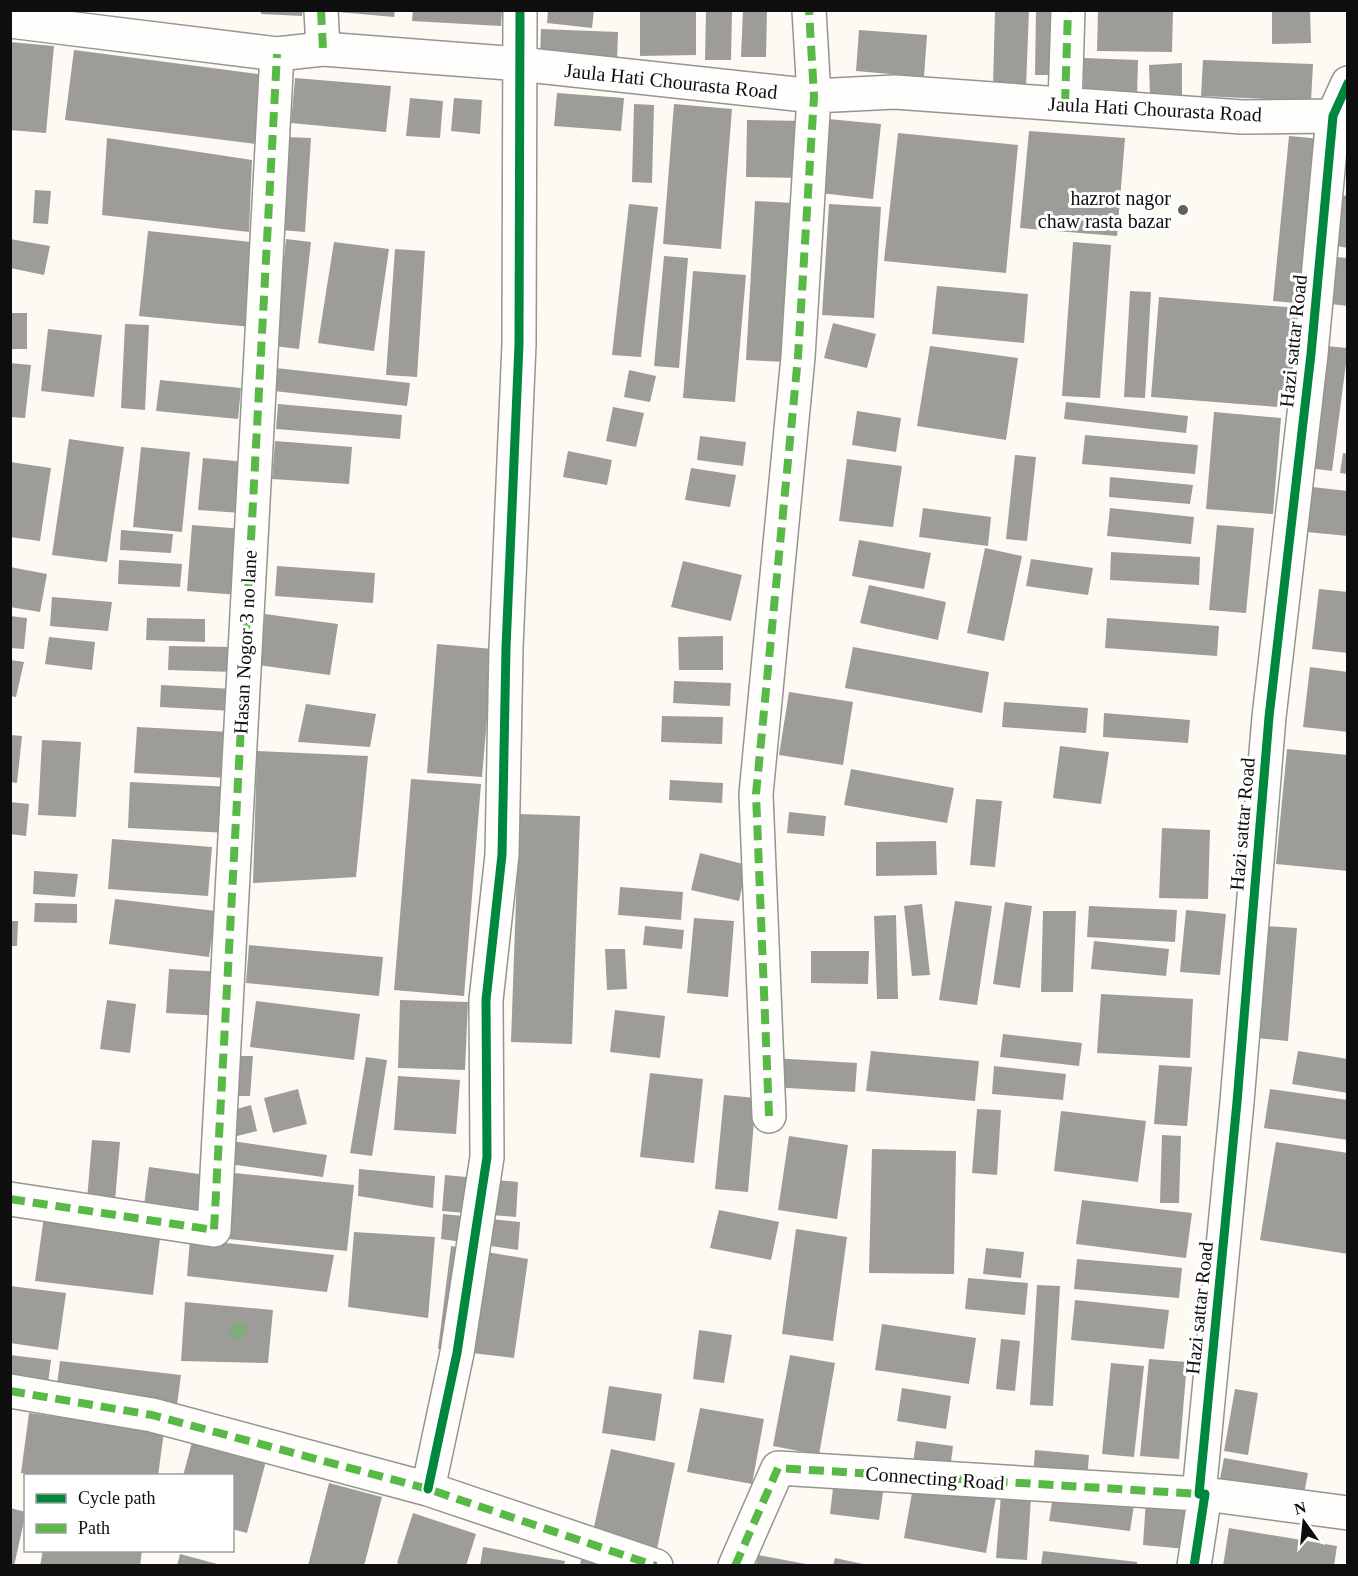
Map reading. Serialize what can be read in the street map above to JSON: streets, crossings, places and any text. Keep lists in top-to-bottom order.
{
  "streets": {
    "street": [
      "Jaula Hati Chourasta Road",
      "Hazi sattar Road",
      "Hasan Nogor 3 no lane",
      "Connecting Road"
    ]
  },
  "crossings": [
    ["Jaula Hati Chourasta Road", "Hazi sattar Road"],
    ["Jaula Hati Chourasta Road", "Hasan Nogor 3 no lane"],
    ["Hazi sattar Road", "Connecting Road"]
  ],
  "places": ["hazrot nagor chaw rasta bazar"],
  "legend": ["Cycle path", "Path"],
  "north": "top"
}
